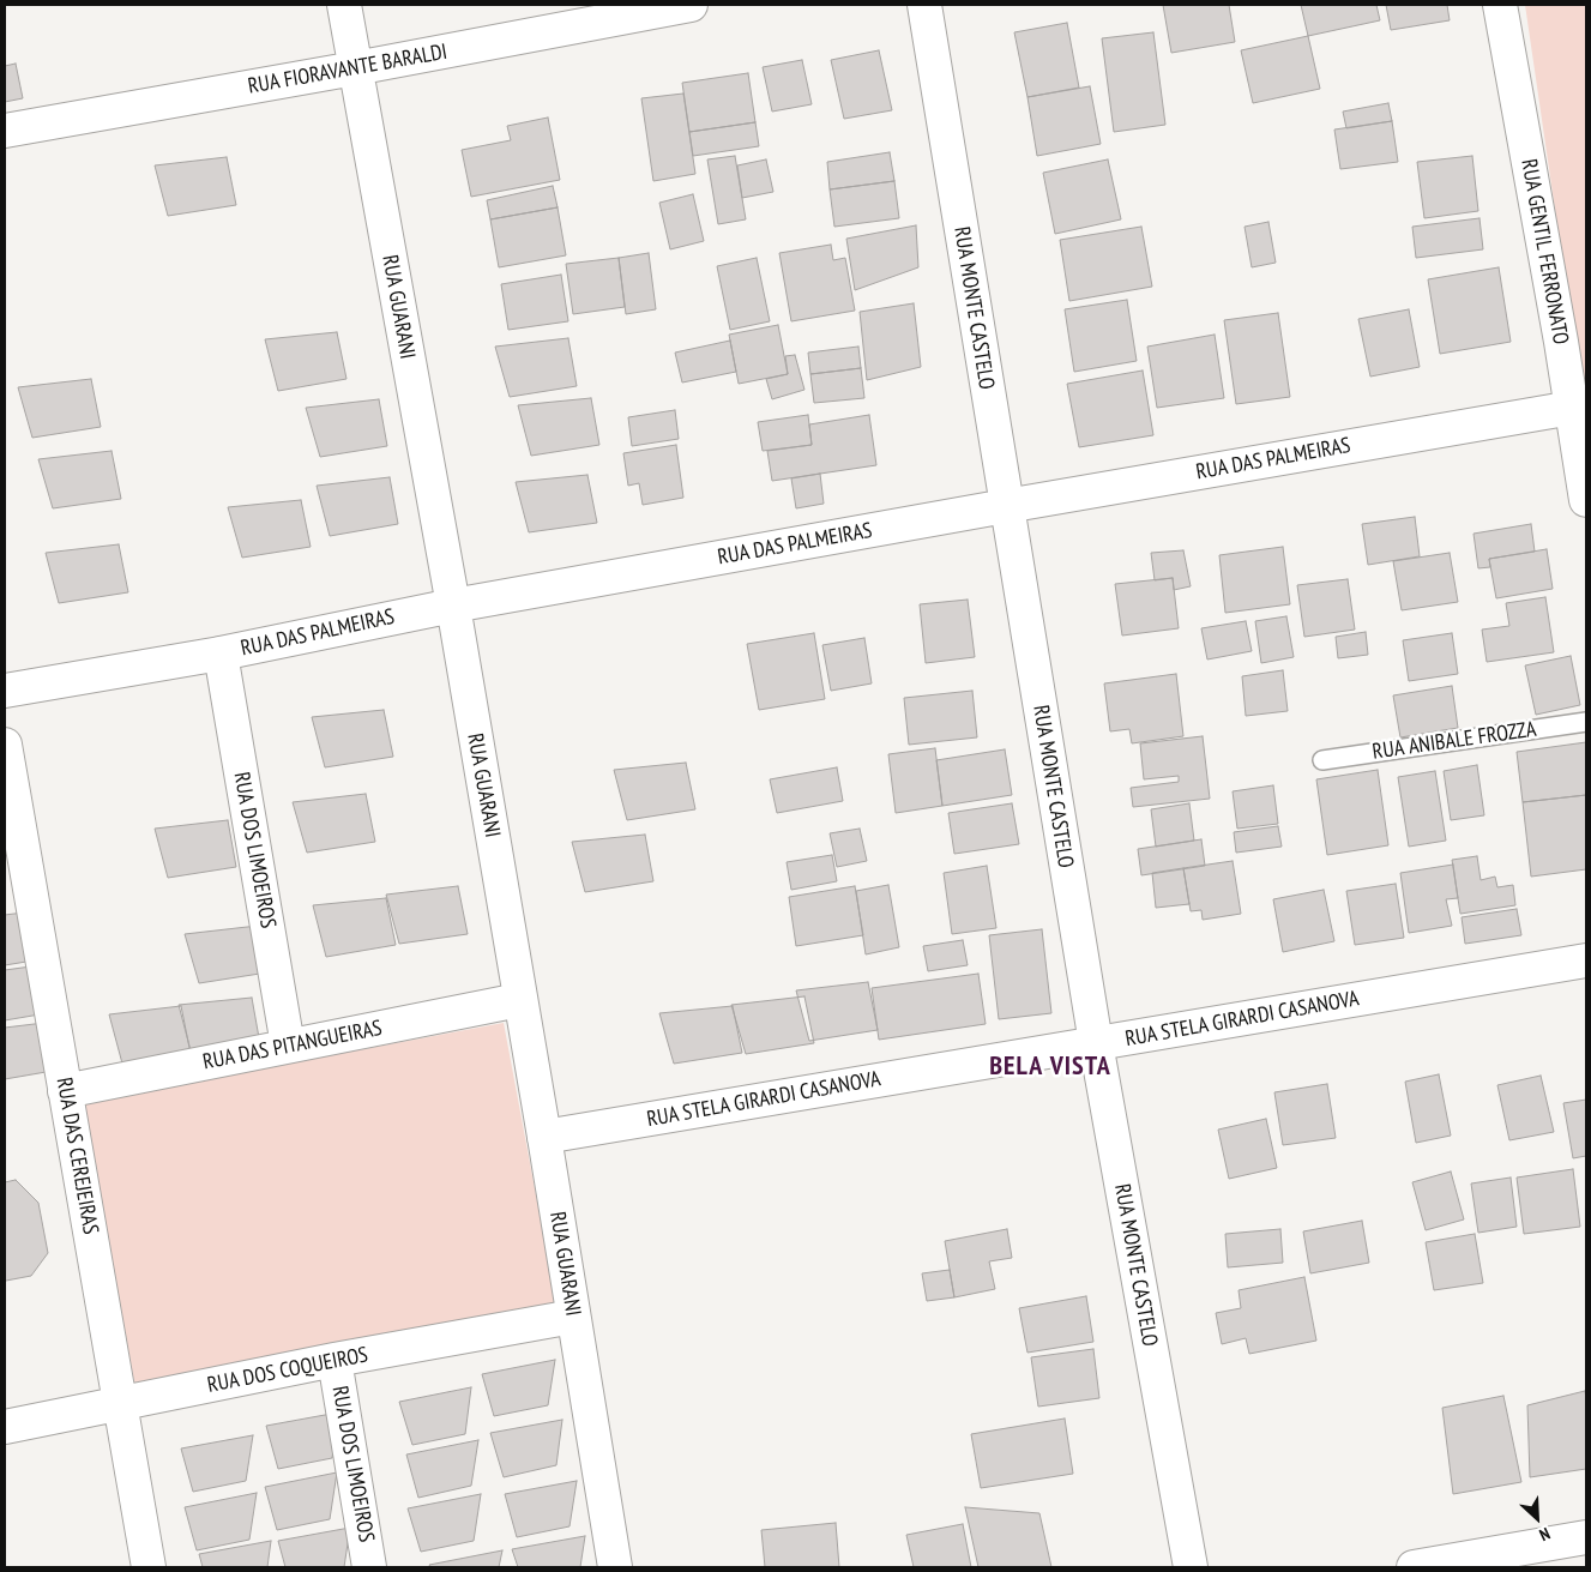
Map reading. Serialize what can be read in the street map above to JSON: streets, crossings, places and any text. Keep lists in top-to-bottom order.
{
  "streets": {
    "street": [
      "RUA FIORAVANTE BARALDI",
      "RUA GENTIL FERRONATO",
      "RUA GUARANI",
      "RUA MONTE CASTELO",
      "RUA DAS PALMEIRAS",
      "RUA DOS LIMOEIROS",
      "RUA STELA GIRARDI CASANOVA",
      "RUA DAS PITANGUEIRAS",
      "RUA DAS CEREJEIRAS",
      "RUA DOS COQUEIROS"
    ],
    "lane": ["RUA ANIBALE FROZZA"]
  },
  "crossings": [
    ["RUA FIORAVANTE BARALDI", "RUA GUARANI"],
    ["RUA GENTIL FERRONATO", "RUA DAS PALMEIRAS"],
    ["RUA GUARANI", "RUA DAS PALMEIRAS"],
    ["RUA GUARANI", "RUA STELA GIRARDI CASANOVA"],
    ["RUA GUARANI", "RUA DAS PITANGUEIRAS"],
    ["RUA GUARANI", "RUA DOS COQUEIROS"],
    ["RUA MONTE CASTELO", "RUA DAS PALMEIRAS"],
    ["RUA MONTE CASTELO", "RUA STELA GIRARDI CASANOVA"],
    ["RUA DAS PALMEIRAS", "RUA DOS LIMOEIROS"],
    ["RUA DOS LIMOEIROS", "RUA DAS PITANGUEIRAS"],
    ["RUA DOS LIMOEIROS", "RUA DOS COQUEIROS"],
    ["RUA DAS PITANGUEIRAS", "RUA DAS CEREJEIRAS"],
    ["RUA DAS CEREJEIRAS", "RUA DOS COQUEIROS"]
  ],
  "districts": ["BELA VISTA"],
  "north": "bottom right"
}
